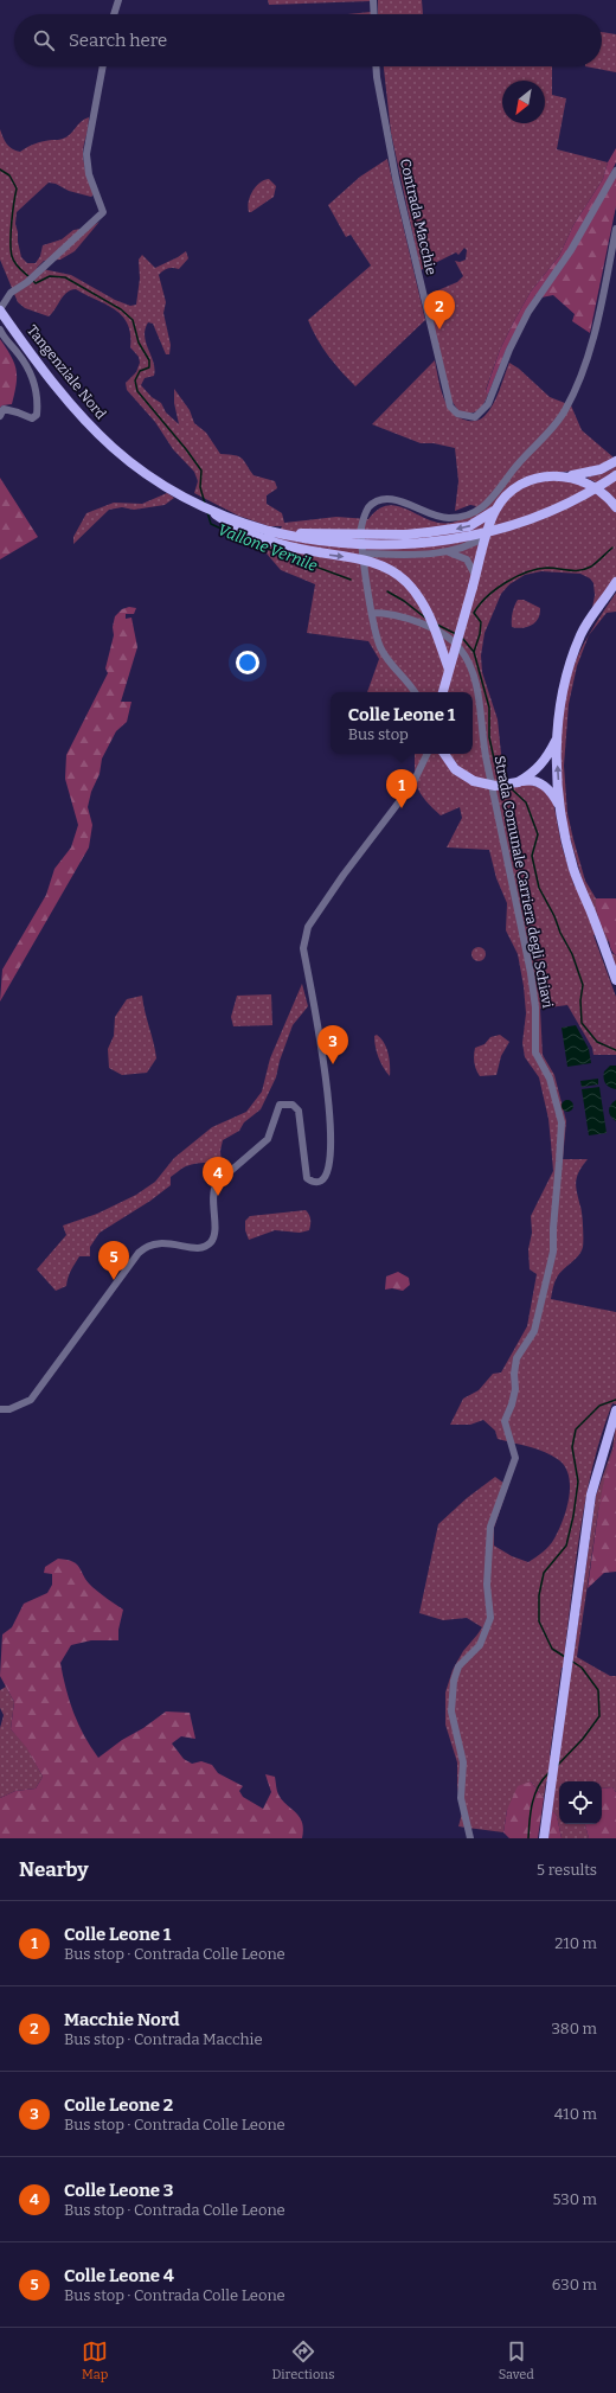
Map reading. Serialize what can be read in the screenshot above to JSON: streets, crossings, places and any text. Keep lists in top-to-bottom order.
{
  "streets": {
    "main road": ["Tangenziale Nord"],
    "street": ["Contrada Macchie", "Strada Comunale Carriera degli Schiavi"]
  },
  "water": ["Vallone Vernile"],
  "north": "bottom left",
  "page": {
    "search": "Search here",
    "pins": [
      "2",
      "1",
      "3",
      "4",
      "5"
    ],
    "popup": ["Colle Leone 1", "Bus stop"],
    "heading": ["Nearby", "5 results"],
    "list": [
      {
        "mark": "1",
        "name": "Colle Leone 1",
        "note": "Bus stop · Contrada Colle Leone",
        "value": "210 m"
      },
      {
        "mark": "2",
        "name": "Macchie Nord",
        "note": "Bus stop · Contrada Macchie",
        "value": "380 m"
      },
      {
        "mark": "3",
        "name": "Colle Leone 2",
        "note": "Bus stop · Contrada Colle Leone",
        "value": "410 m"
      },
      {
        "mark": "4",
        "name": "Colle Leone 3",
        "note": "Bus stop · Contrada Colle Leone",
        "value": "530 m"
      },
      {
        "mark": "5",
        "name": "Colle Leone 4",
        "note": "Bus stop · Contrada Colle Leone",
        "value": "630 m"
      }
    ],
    "nav": ["Map", "Directions", "Saved"]
  }
}
